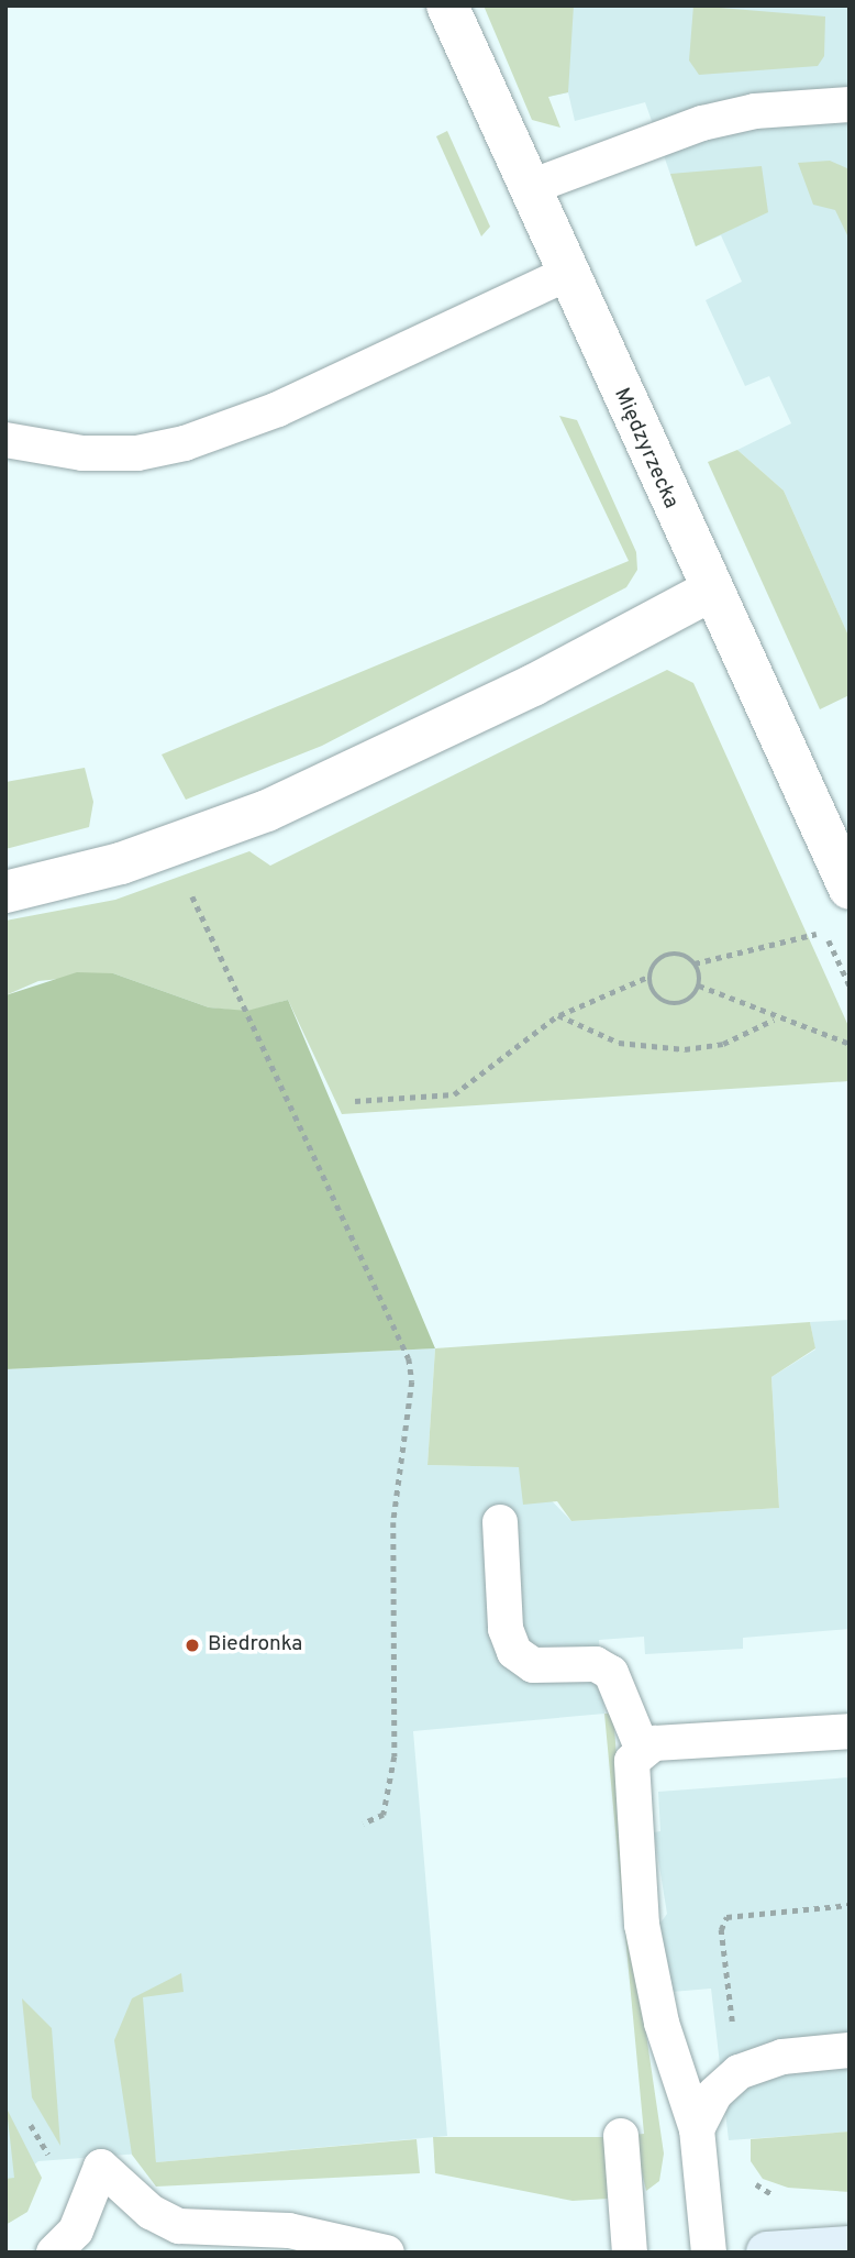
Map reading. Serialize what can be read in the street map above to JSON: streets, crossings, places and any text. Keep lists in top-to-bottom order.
{
  "streets": {
    "street": ["Międzyrzecka"]
  },
  "places": ["Biedronka"]
}
